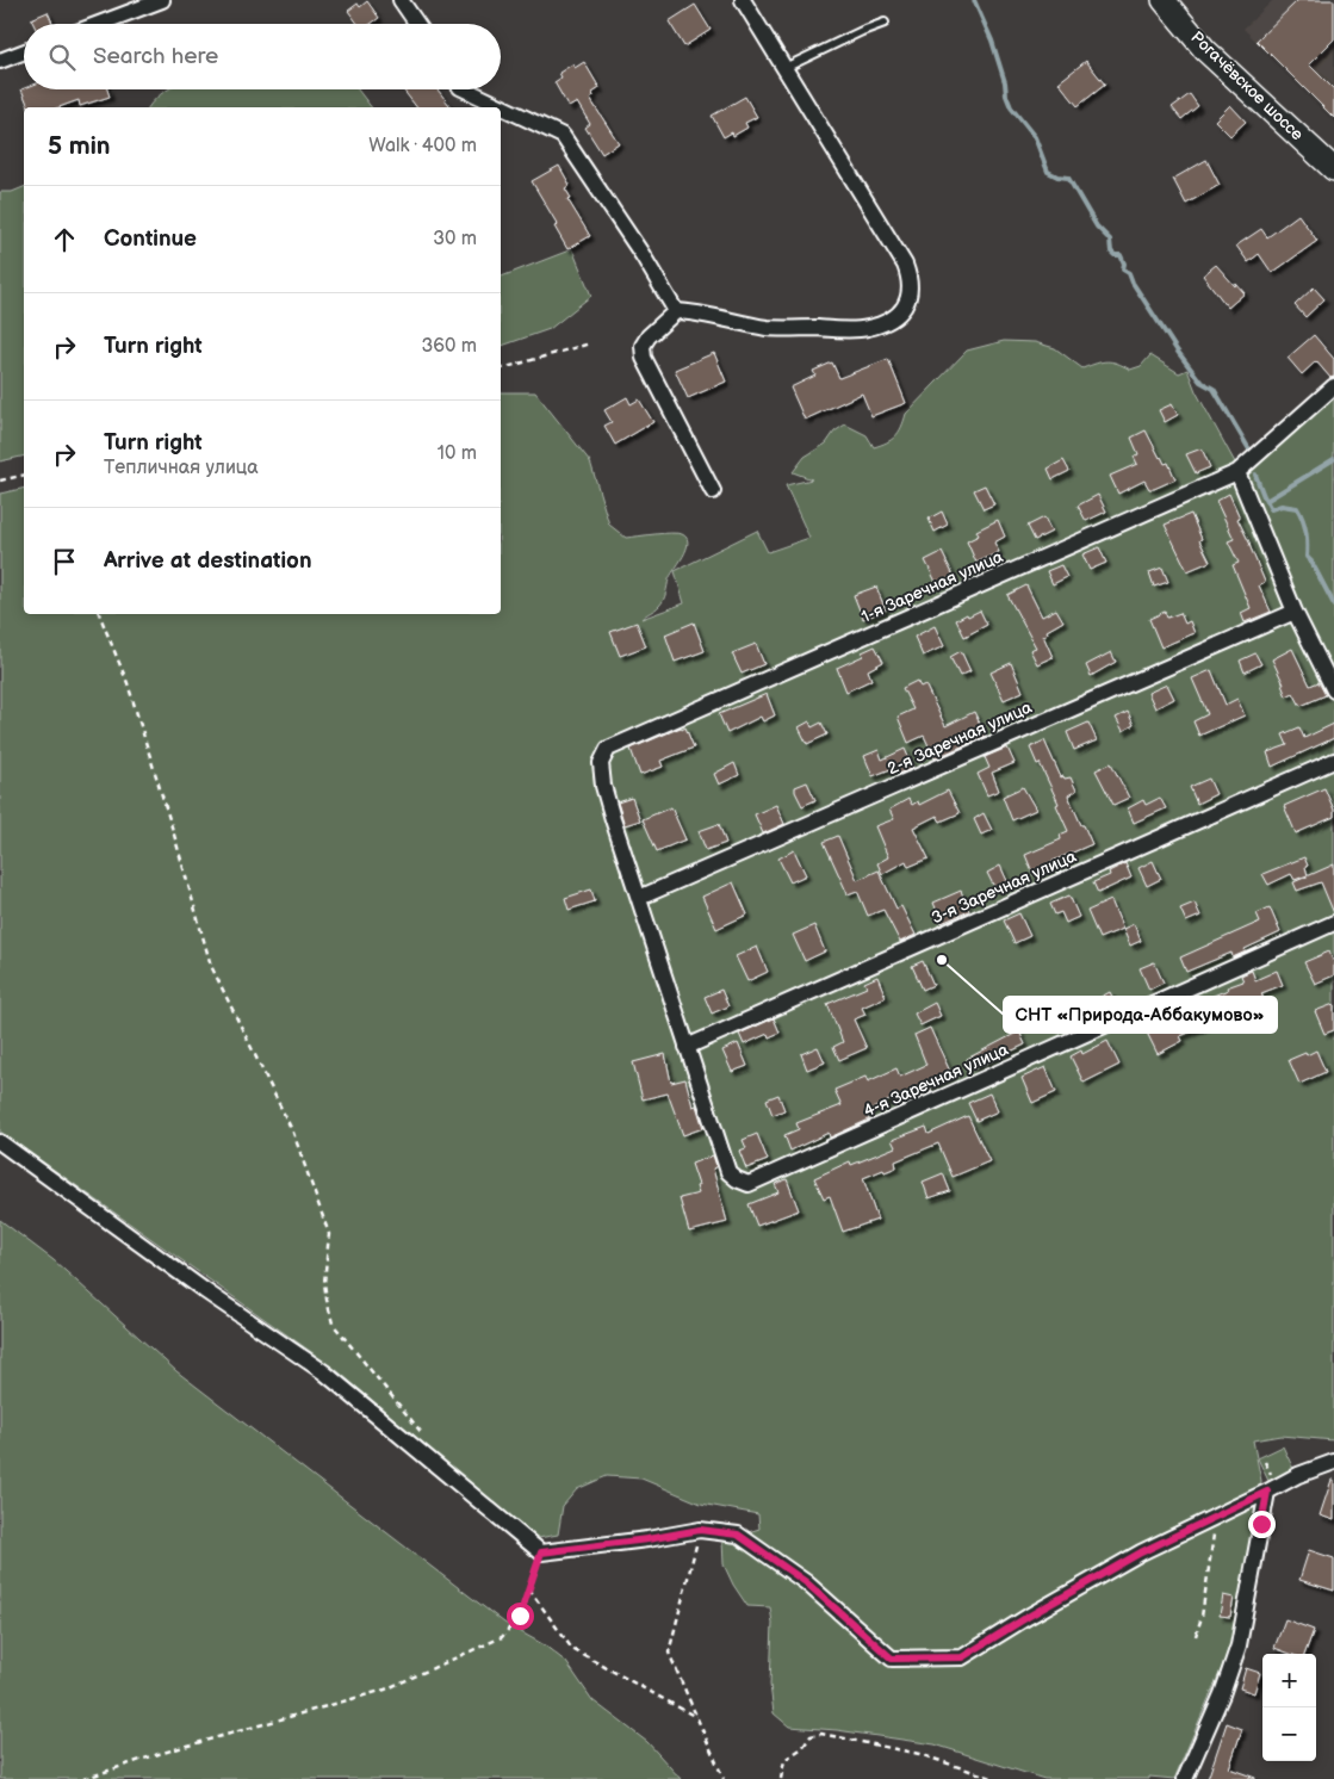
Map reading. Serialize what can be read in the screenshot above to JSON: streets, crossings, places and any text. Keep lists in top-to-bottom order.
{
  "streets": {
    "main road": ["Рогачёвское шоссе"],
    "street": [
      "1-я Заречная улица",
      "2-я Заречная улица",
      "3-я Заречная улица",
      "4-я Заречная улица"
    ]
  },
  "crossings": [
    ["1-я Заречная улица", "2-я Заречная улица"],
    ["1-я Заречная улица", "3-я Заречная улица"],
    ["1-я Заречная улица", "4-я Заречная улица"]
  ],
  "places": ["СНТ «Природа-Аббакумово»"],
  "page": {
    "search": "Search here",
    "heading": ["5 min", "Walk · 400 m"],
    "list": [
      ["Continue", "30 m"],
      ["Turn right", "360 m"],
      ["Turn right", "Тепличная улица", "10 m"],
      "Arrive at destination"
    ],
    "map_buttons": ["+", "−"]
  }
}
